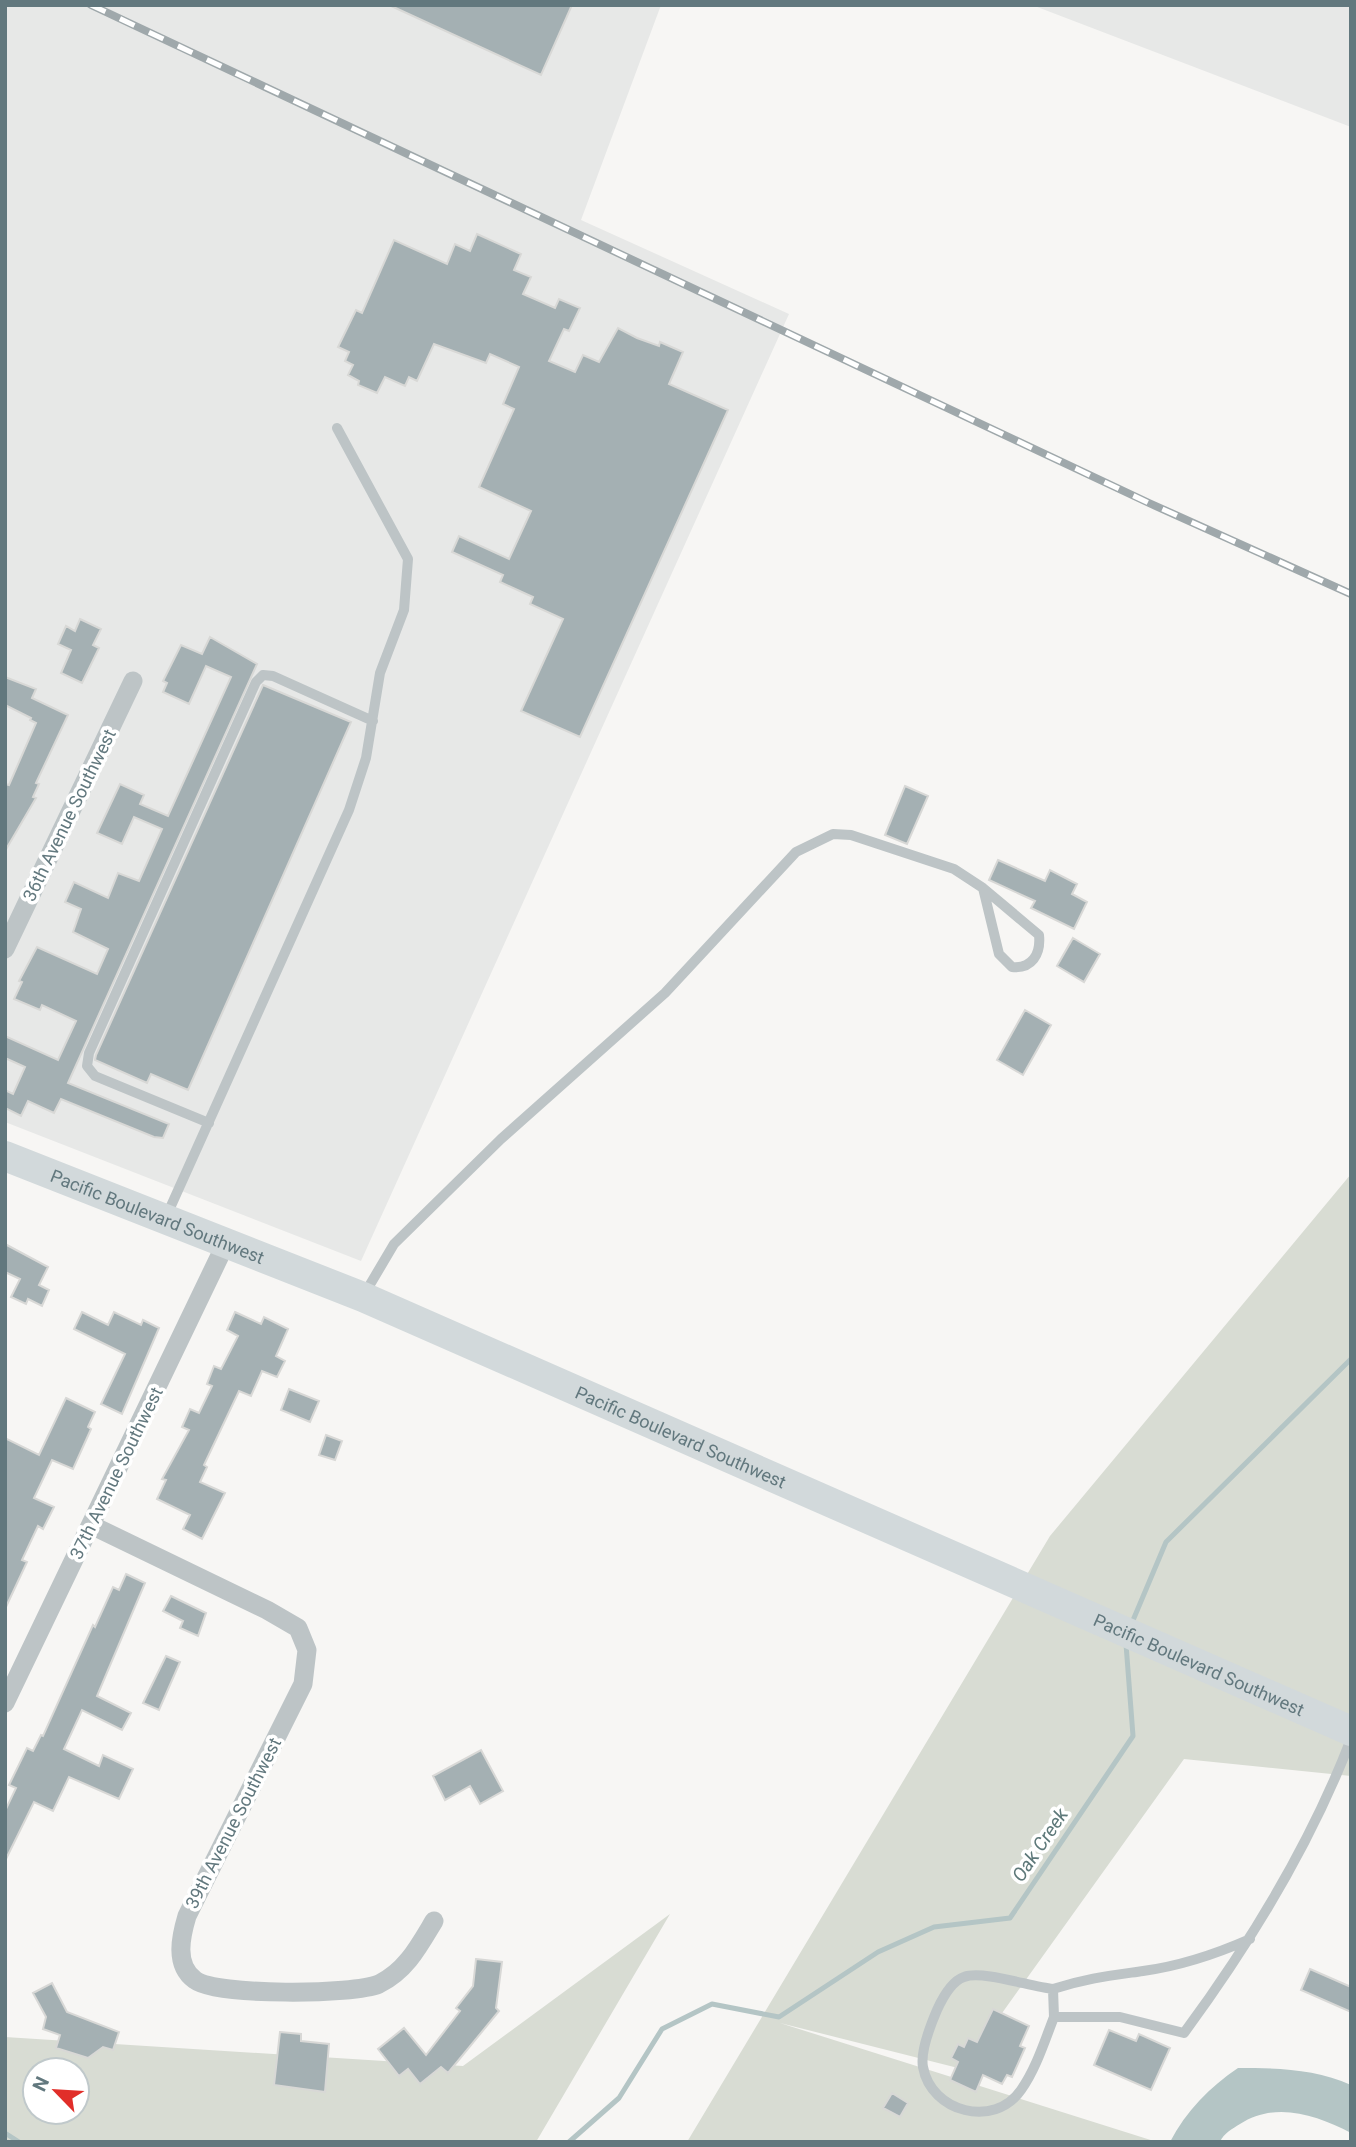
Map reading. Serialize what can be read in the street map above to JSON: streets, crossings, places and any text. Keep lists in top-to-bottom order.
{
  "streets": {
    "main road": ["Pacific Boulevard Southwest"],
    "street": ["36th Avenue Southwest", "37th Avenue Southwest", "39th Avenue Southwest"]
  },
  "crossings": [
    ["Pacific Boulevard Southwest", "37th Avenue Southwest"],
    ["37th Avenue Southwest", "39th Avenue Southwest"]
  ],
  "water": ["Oak Creek"],
  "north": "top left"
}
